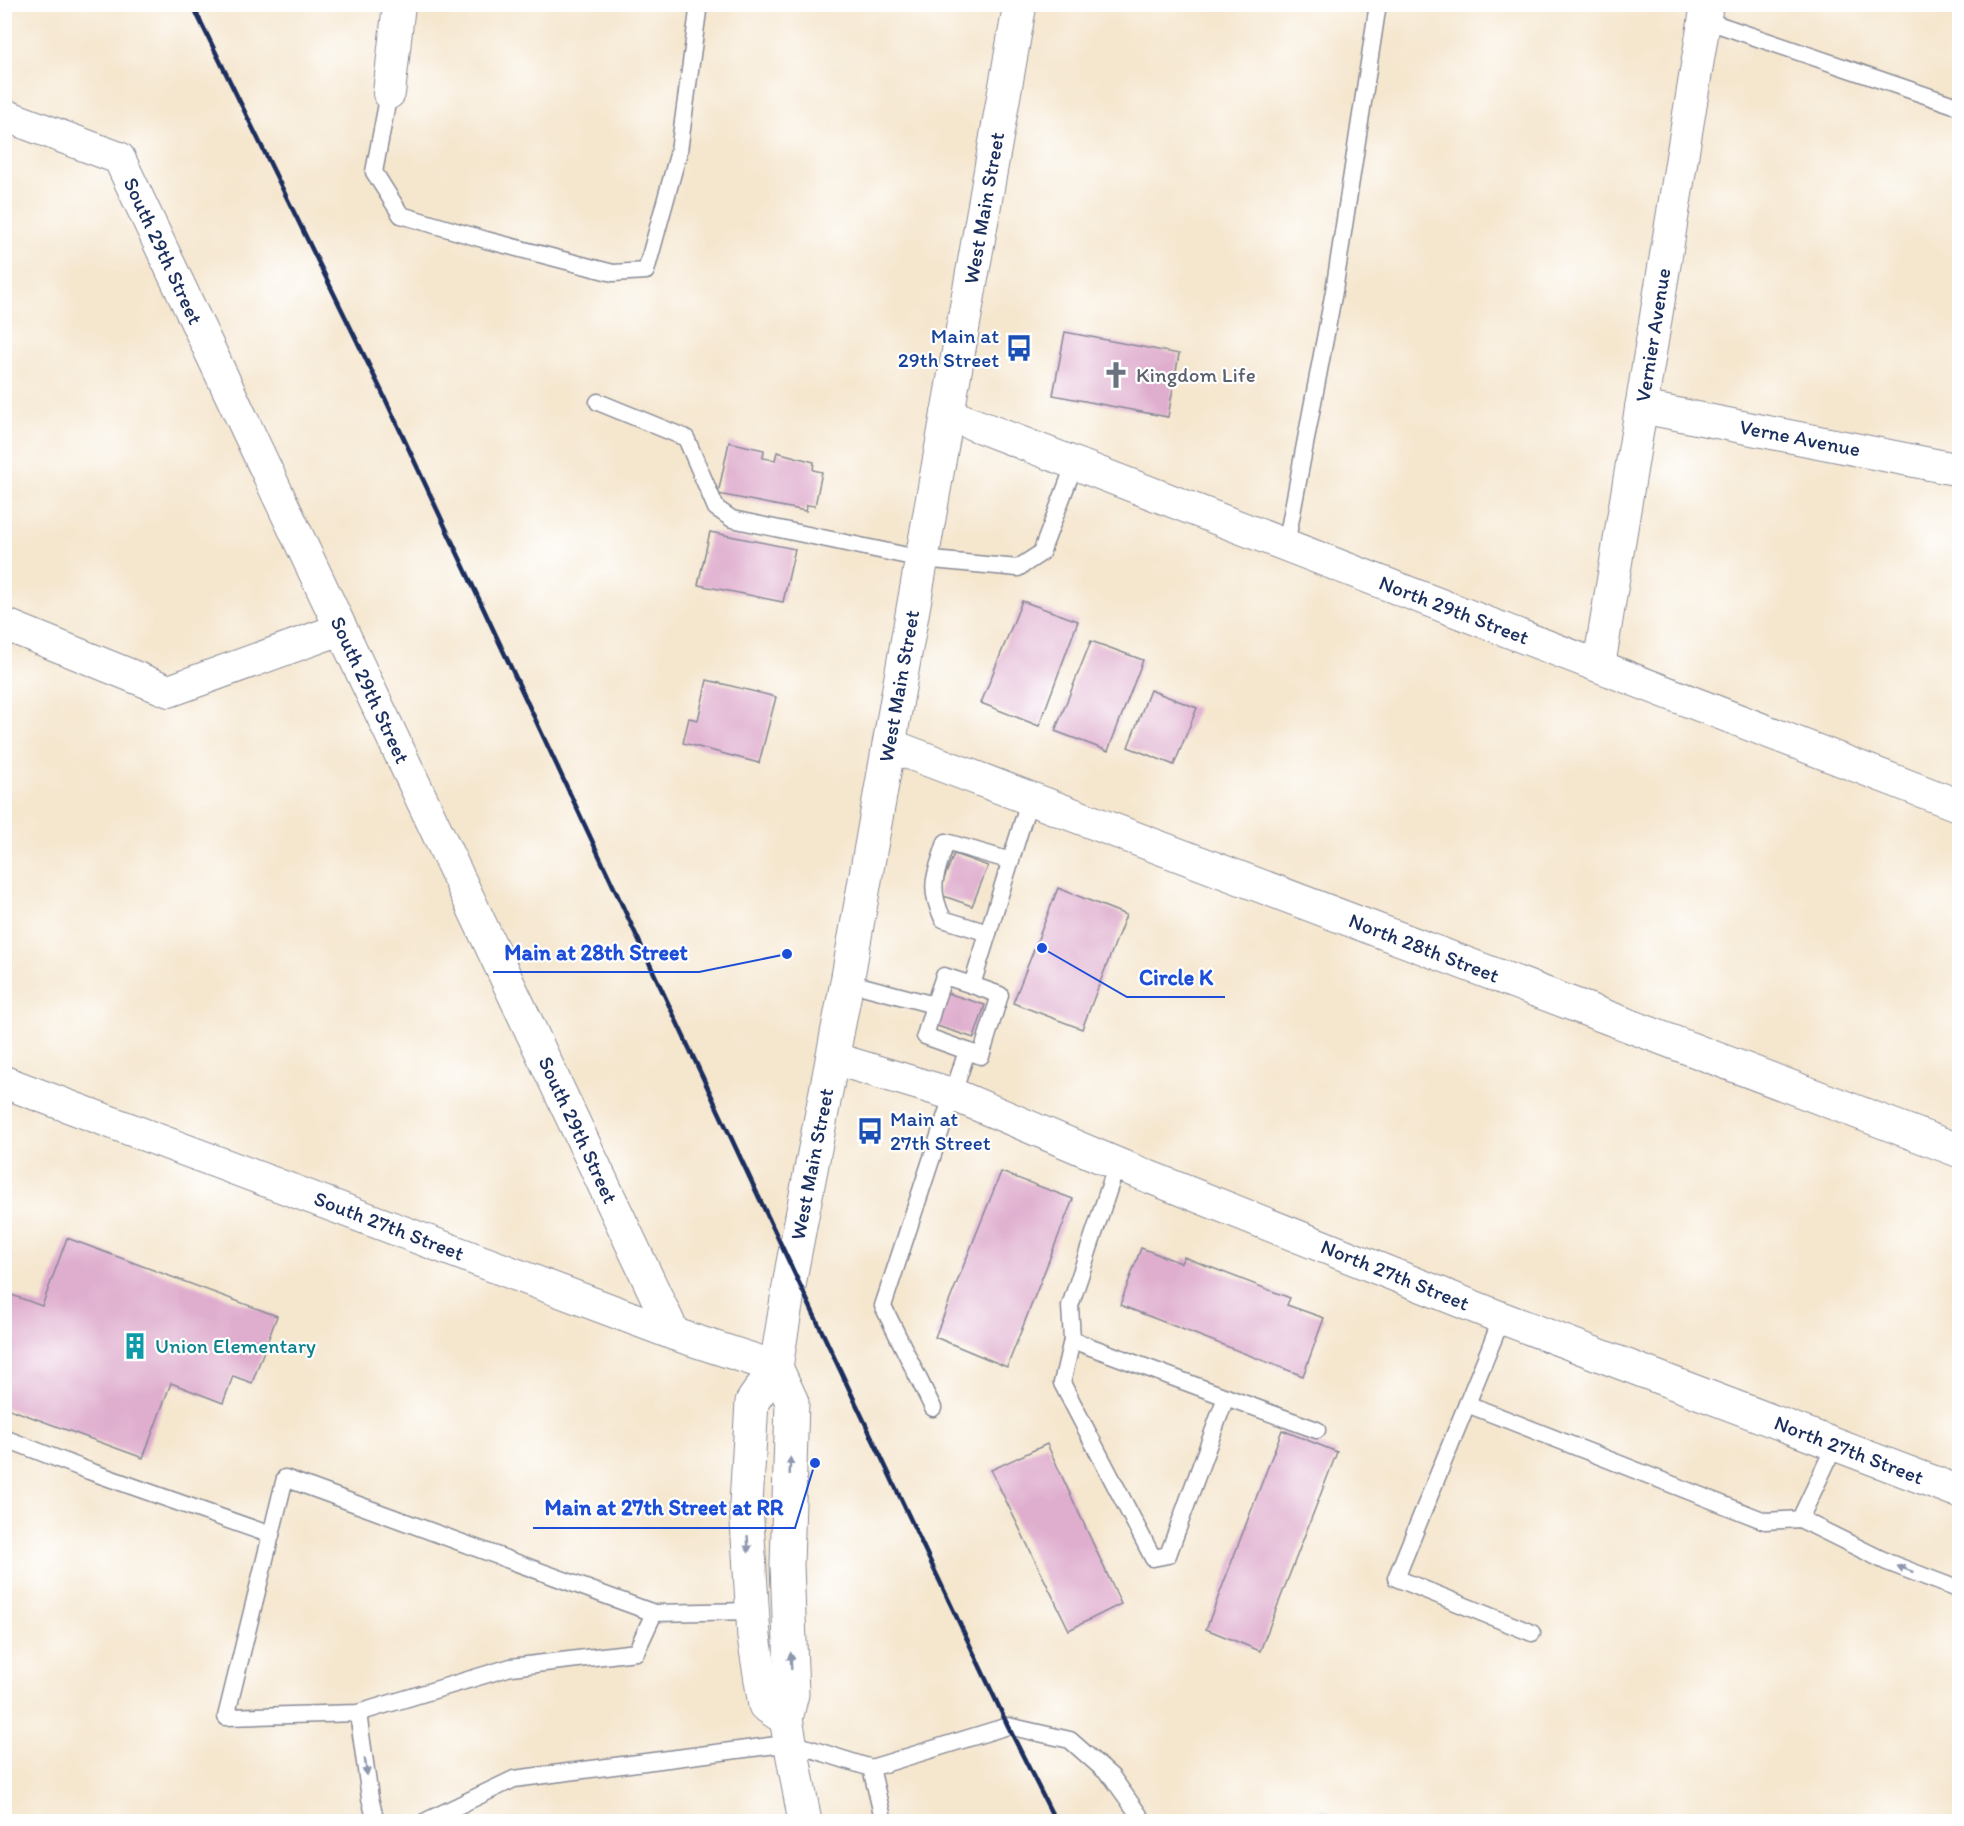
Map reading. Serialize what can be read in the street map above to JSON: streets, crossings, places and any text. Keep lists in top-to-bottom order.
{
  "streets": {
    "main road": ["West Main Street", "North 28th Street"],
    "street": [
      "South 29th Street",
      "Vernier Avenue",
      "Verne Avenue",
      "North 29th Street",
      "South 27th Street",
      "North 27th Street"
    ]
  },
  "crossings": [
    ["West Main Street", "North 29th Street"],
    ["West Main Street", "North 28th Street"],
    ["West Main Street", "South 27th Street"],
    ["West Main Street", "North 27th Street"],
    ["South 29th Street", "South 27th Street"],
    ["Vernier Avenue", "Verne Avenue"],
    ["Vernier Avenue", "North 29th Street"]
  ],
  "places": {
    "bus stop": ["Main at 29th Street", "Main at 27th Street"],
    "church": ["Kingdom Life"],
    "other": ["Circle K", "Main at 28th Street", "Main at 27th Street at RR"],
    "building": ["Union Elementary"]
  }
}
